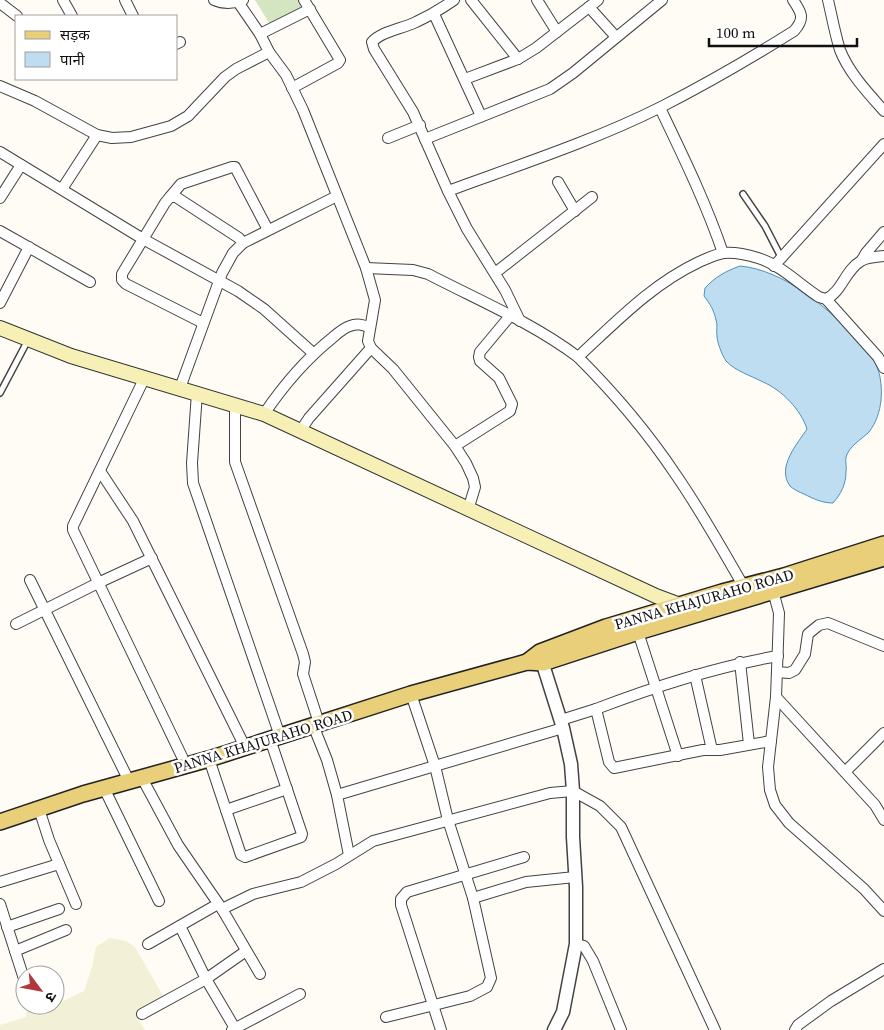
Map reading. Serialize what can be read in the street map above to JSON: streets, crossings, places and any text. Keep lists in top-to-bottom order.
{
  "streets": {
    "main road": ["PANNA KHAJURAHO ROAD"]
  },
  "legend": ["सड़क", "पानी"],
  "scale_bar": "100 m",
  "north": "bottom right"
}
